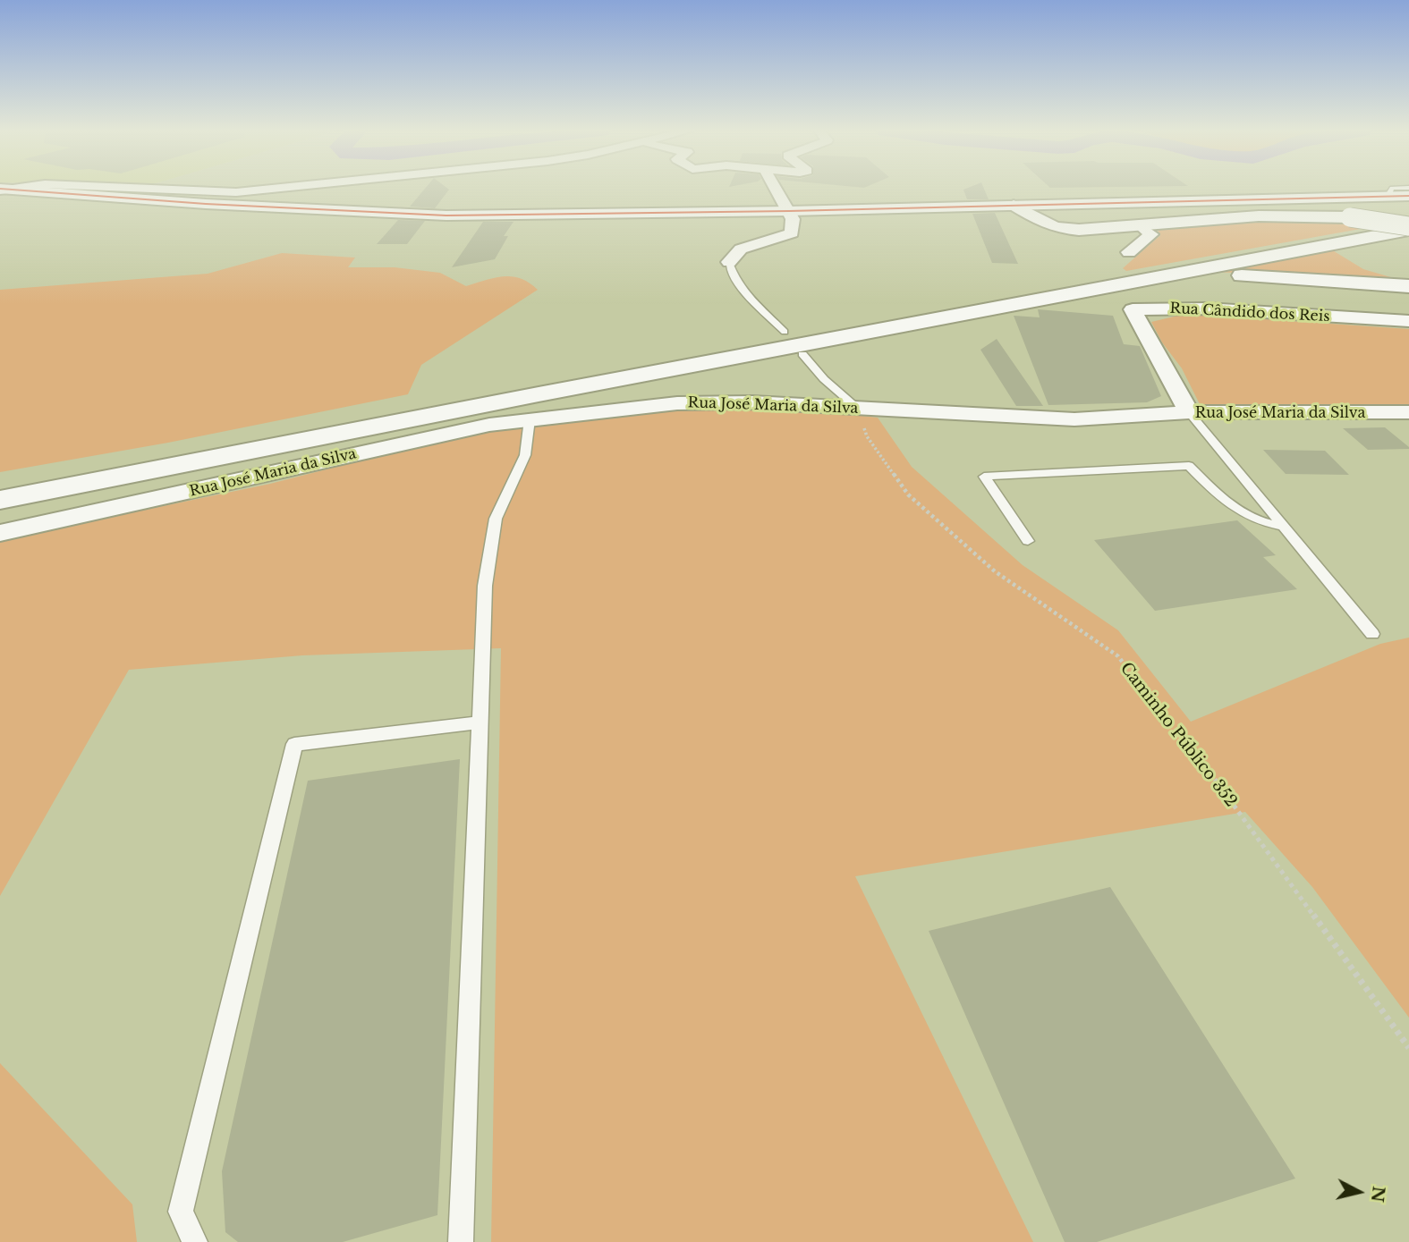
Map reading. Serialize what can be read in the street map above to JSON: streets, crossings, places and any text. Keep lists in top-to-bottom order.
{
  "streets": {
    "street": ["Rua Cândido dos Reis", "Rua José Maria da Silva"],
    "path": ["Caminho Público 352"]
  },
  "crossings": [
    ["Rua Cândido dos Reis", "Rua José Maria da Silva"],
    ["Rua José Maria da Silva", "Caminho Público 352"]
  ],
  "north": "right"
}
